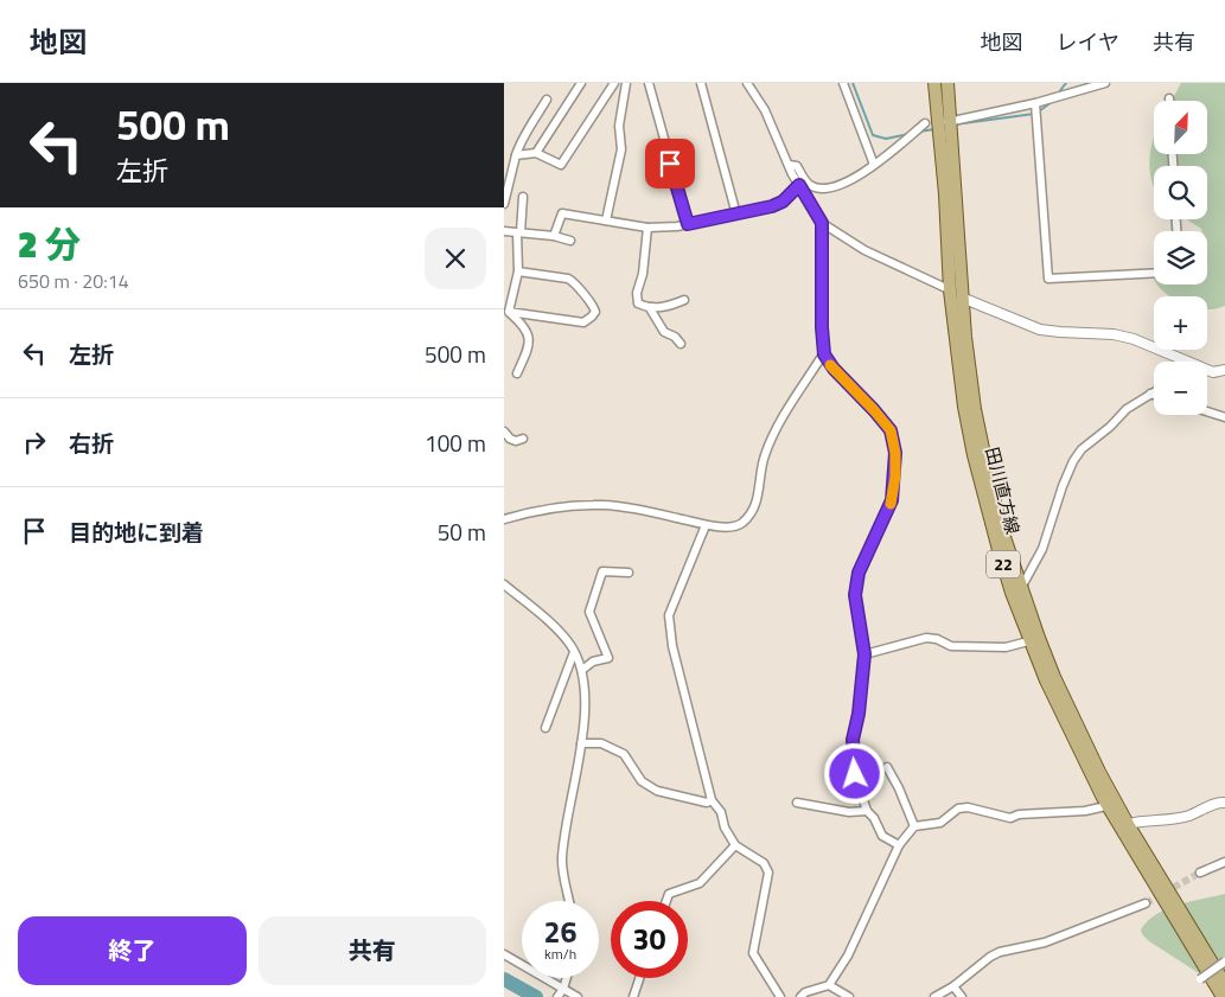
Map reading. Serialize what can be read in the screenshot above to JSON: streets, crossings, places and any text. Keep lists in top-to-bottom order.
{
  "streets": {
    "main road": ["田川直方線", "22"]
  },
  "north": "top right",
  "page": {
    "header": "地図",
    "nav": ["地図", "レイヤ", "共有"],
    "turn": ["500 m", "左折"],
    "map_buttons": ["+", "−"],
    "heading": ["2 分", "650 m · 20:14"],
    "list": [
      {
        "name": "左折",
        "value": "500 m"
      },
      {
        "name": "右折",
        "value": "100 m"
      },
      {
        "name": "目的地に到着",
        "value": "50 m"
      }
    ],
    "speed": "26 km/h",
    "limit": "30",
    "buttons": ["終了", "共有"]
  }
}
